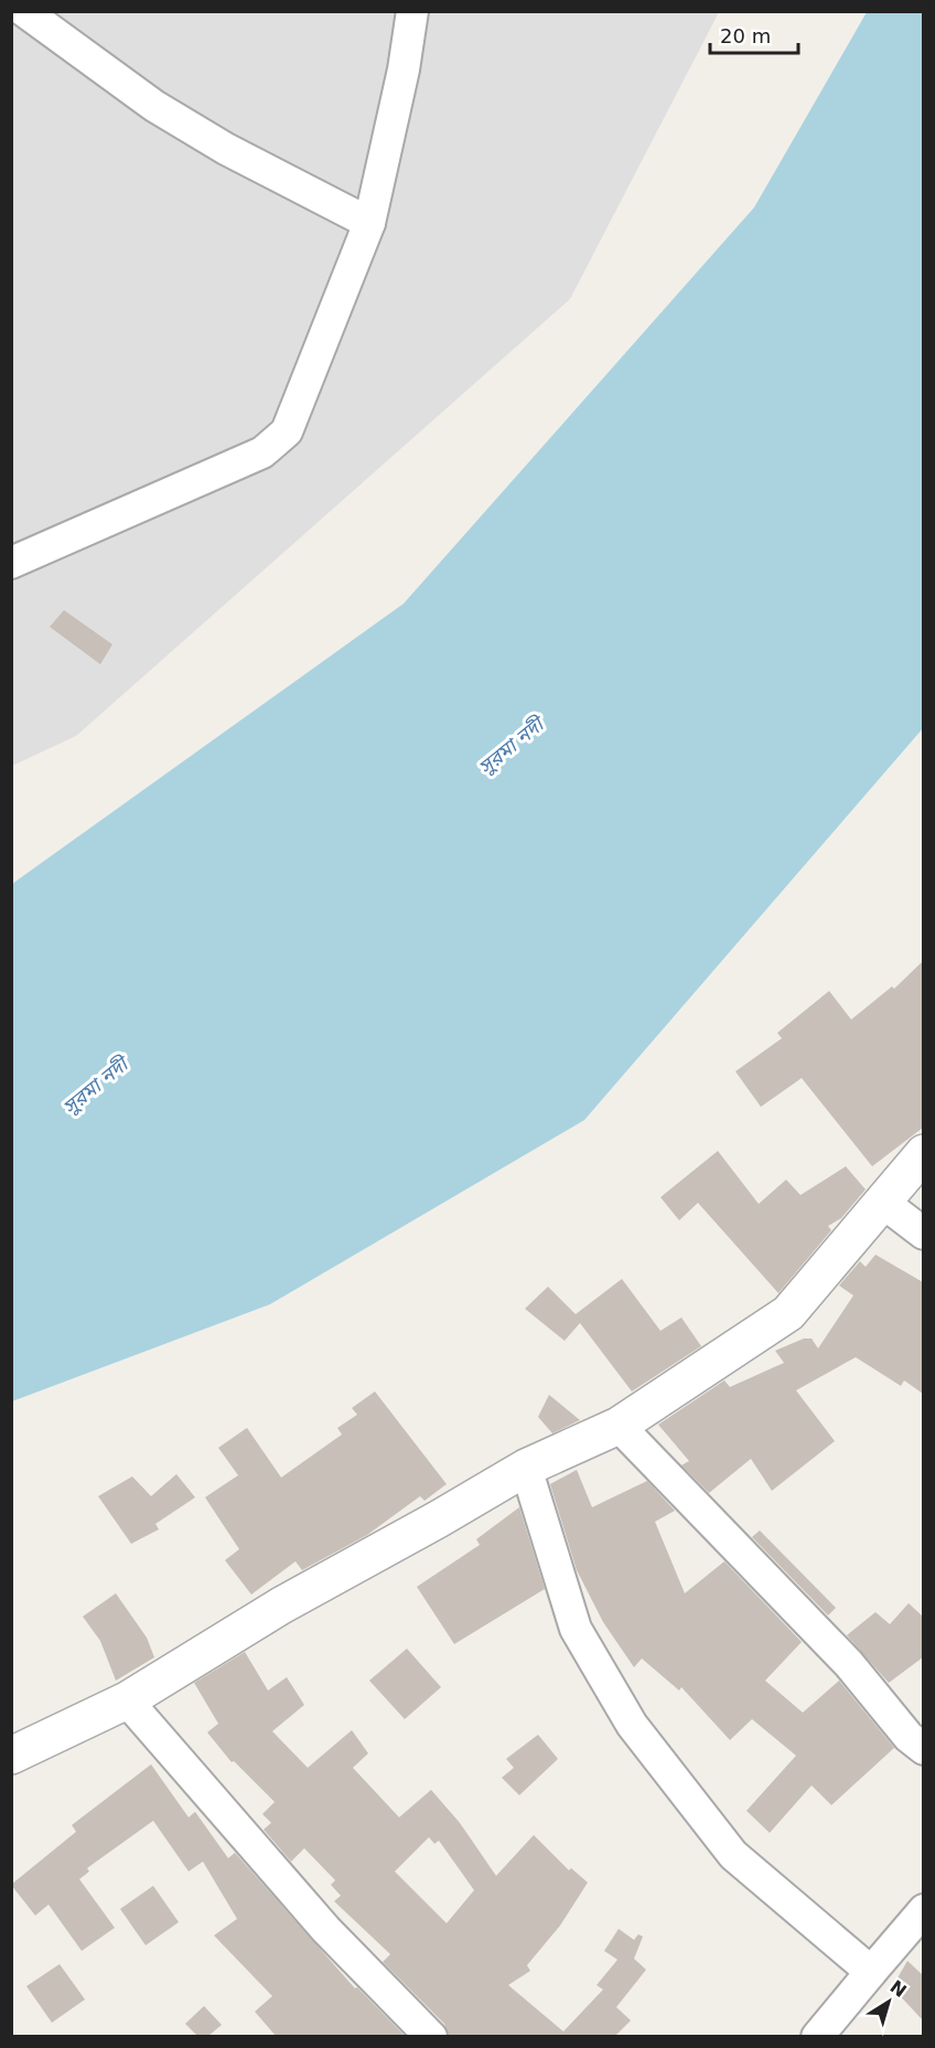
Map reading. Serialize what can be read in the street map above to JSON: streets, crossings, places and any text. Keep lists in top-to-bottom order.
{
  "water": ["সুরমা নদী"],
  "scale_bar": "20 m",
  "north": "top right"
}
